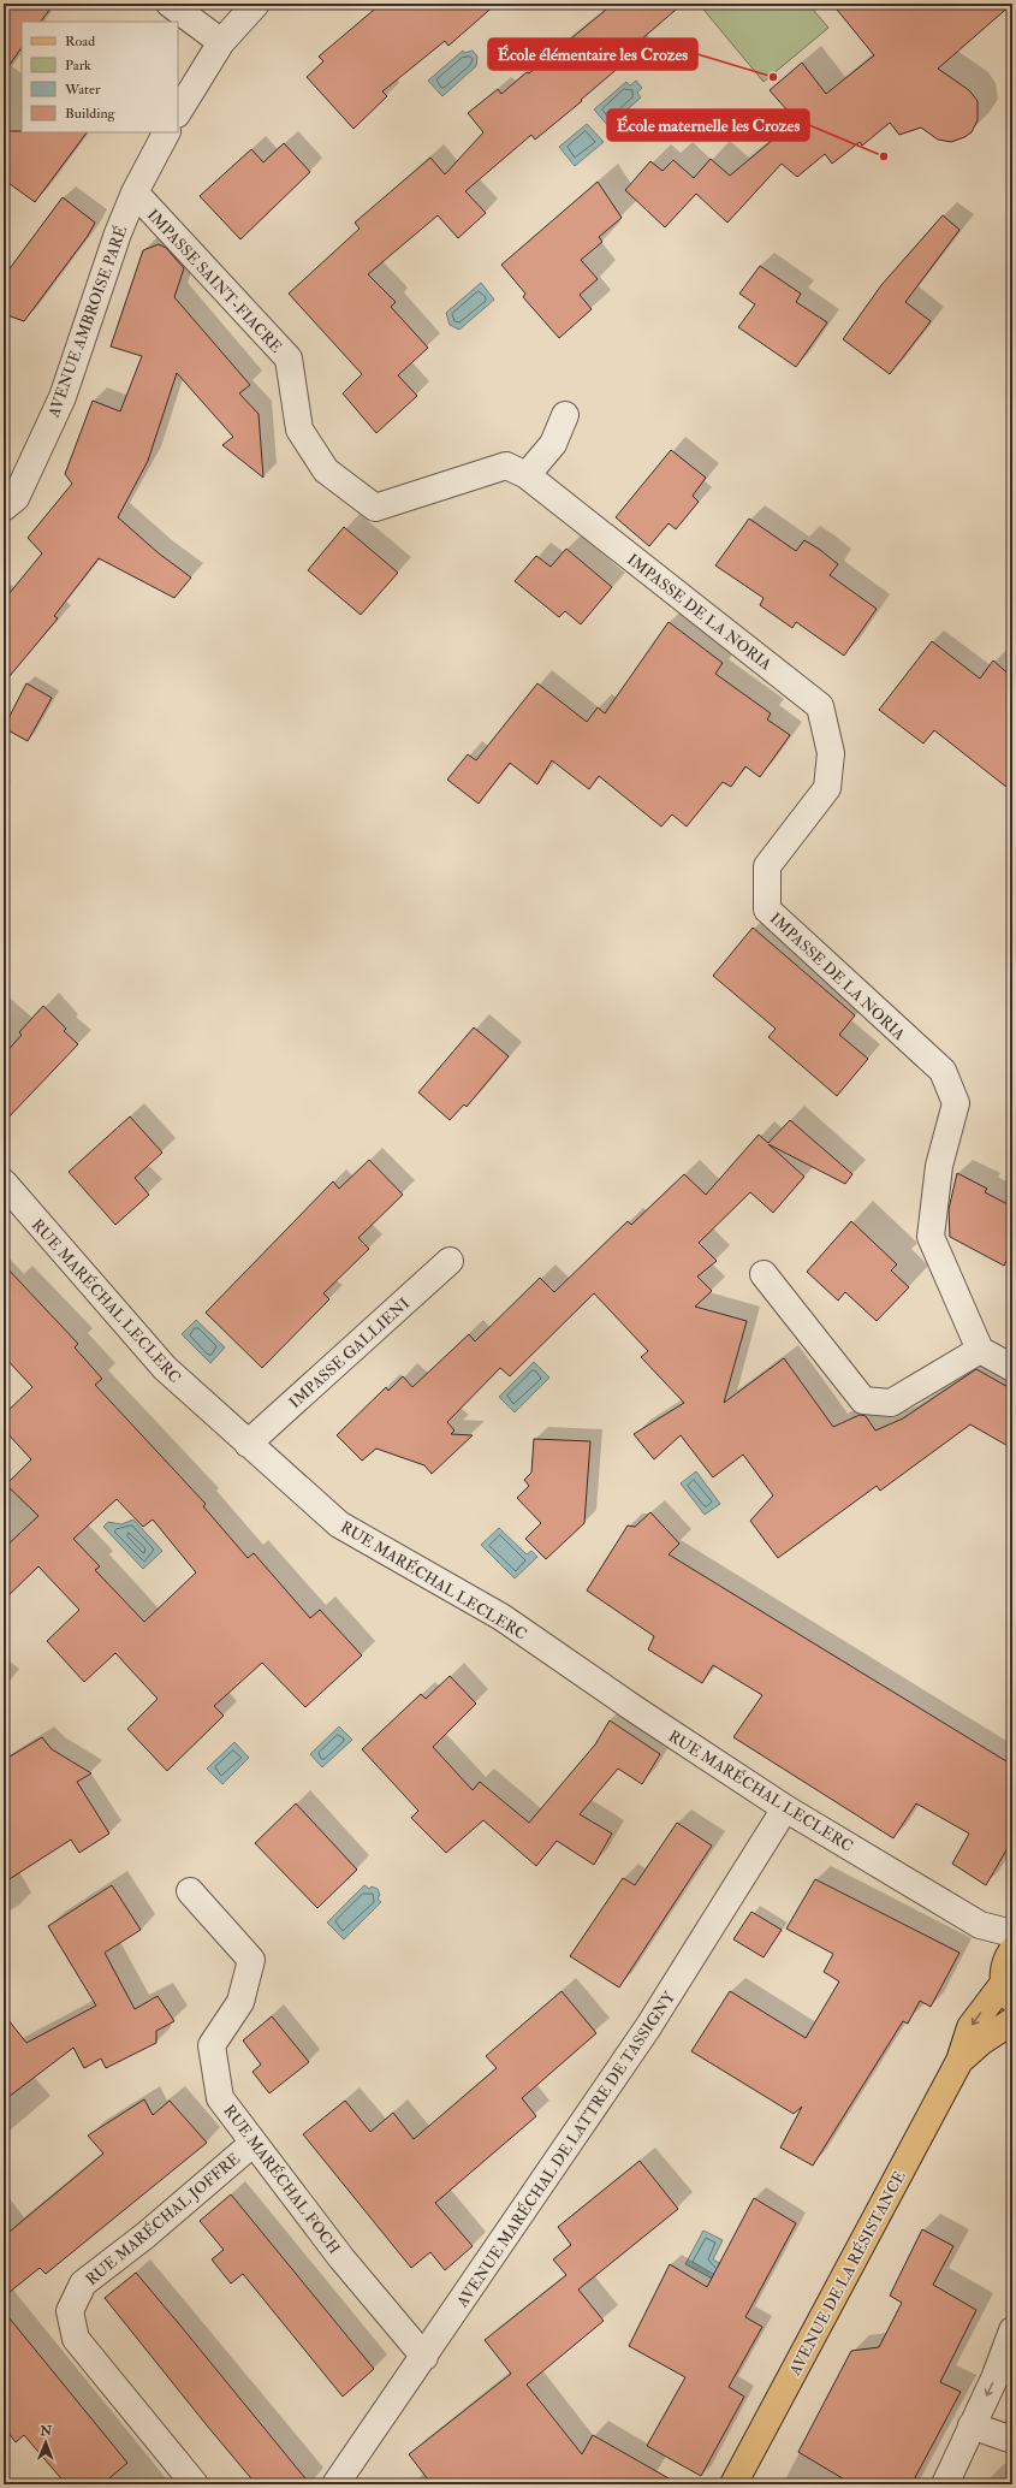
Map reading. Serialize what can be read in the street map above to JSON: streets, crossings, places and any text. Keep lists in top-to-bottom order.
{
  "streets": {
    "main road": ["AVENUE DE LA RÉSISTANCE"],
    "street": [
      "IMPASSE SAINT-FIACRE",
      "AVENUE AMBROISE PARÉ",
      "IMPASSE DE LA NORIA",
      "RUE MARÉCHAL LECLERC",
      "IMPASSE GALLIENI",
      "AVENUE MARÉCHAL DE LATTRE DE TASSIGNY",
      "RUE MARÉCHAL FOCH",
      "RUE MARÉCHAL JOFFRE"
    ]
  },
  "crossings": [
    ["IMPASSE SAINT-FIACRE", "AVENUE AMBROISE PARÉ"],
    ["IMPASSE SAINT-FIACRE", "IMPASSE DE LA NORIA"],
    ["RUE MARÉCHAL LECLERC", "IMPASSE GALLIENI"],
    ["RUE MARÉCHAL LECLERC", "AVENUE MARÉCHAL DE LATTRE DE TASSIGNY"],
    ["RUE MARÉCHAL LECLERC", "AVENUE DE LA RÉSISTANCE"],
    ["AVENUE MARÉCHAL DE LATTRE DE TASSIGNY", "RUE MARÉCHAL FOCH"],
    ["RUE MARÉCHAL FOCH", "RUE MARÉCHAL JOFFRE"]
  ],
  "places": ["École élémentaire les Crozes", "École maternelle les Crozes"],
  "legend": [
    "Road",
    "Park",
    "Water",
    "Building"
  ],
  "north": "top"
}
